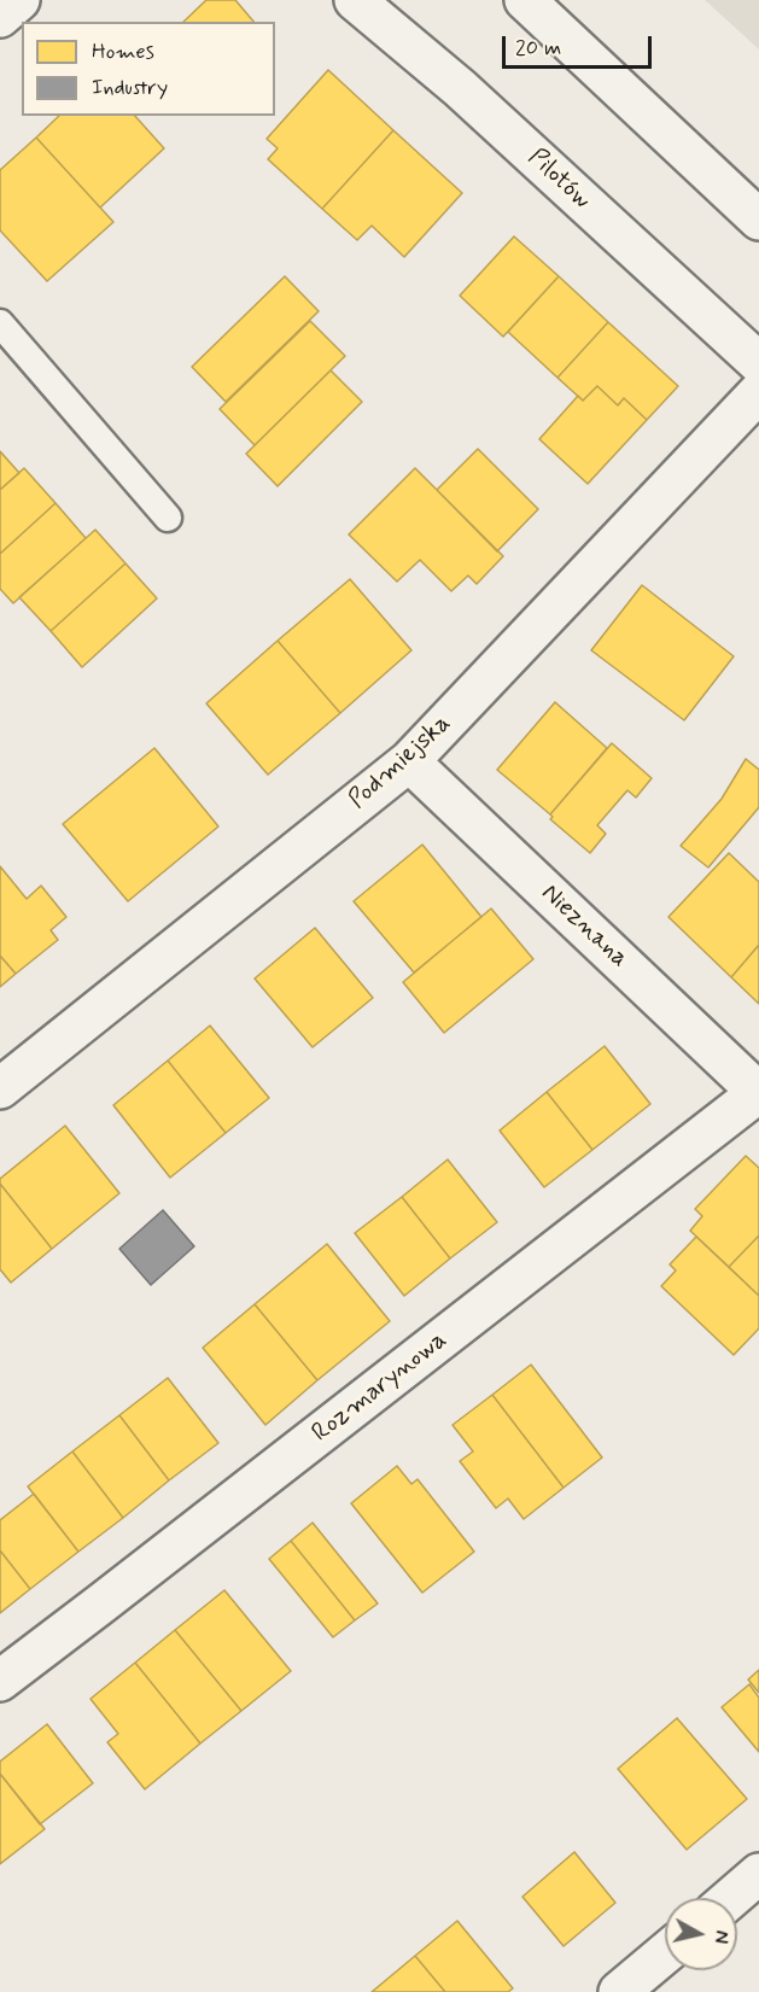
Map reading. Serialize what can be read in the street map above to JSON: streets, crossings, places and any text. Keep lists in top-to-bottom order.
{
  "streets": {
    "street": [
      "Pilotów",
      "Podmiejska",
      "Nieznana",
      "Rozmarynowa"
    ]
  },
  "crossings": [
    ["Podmiejska", "Nieznana"],
    ["Nieznana", "Rozmarynowa"]
  ],
  "legend": ["Homes", "Industry"],
  "scale_bar": "20 m",
  "north": "right"
}
